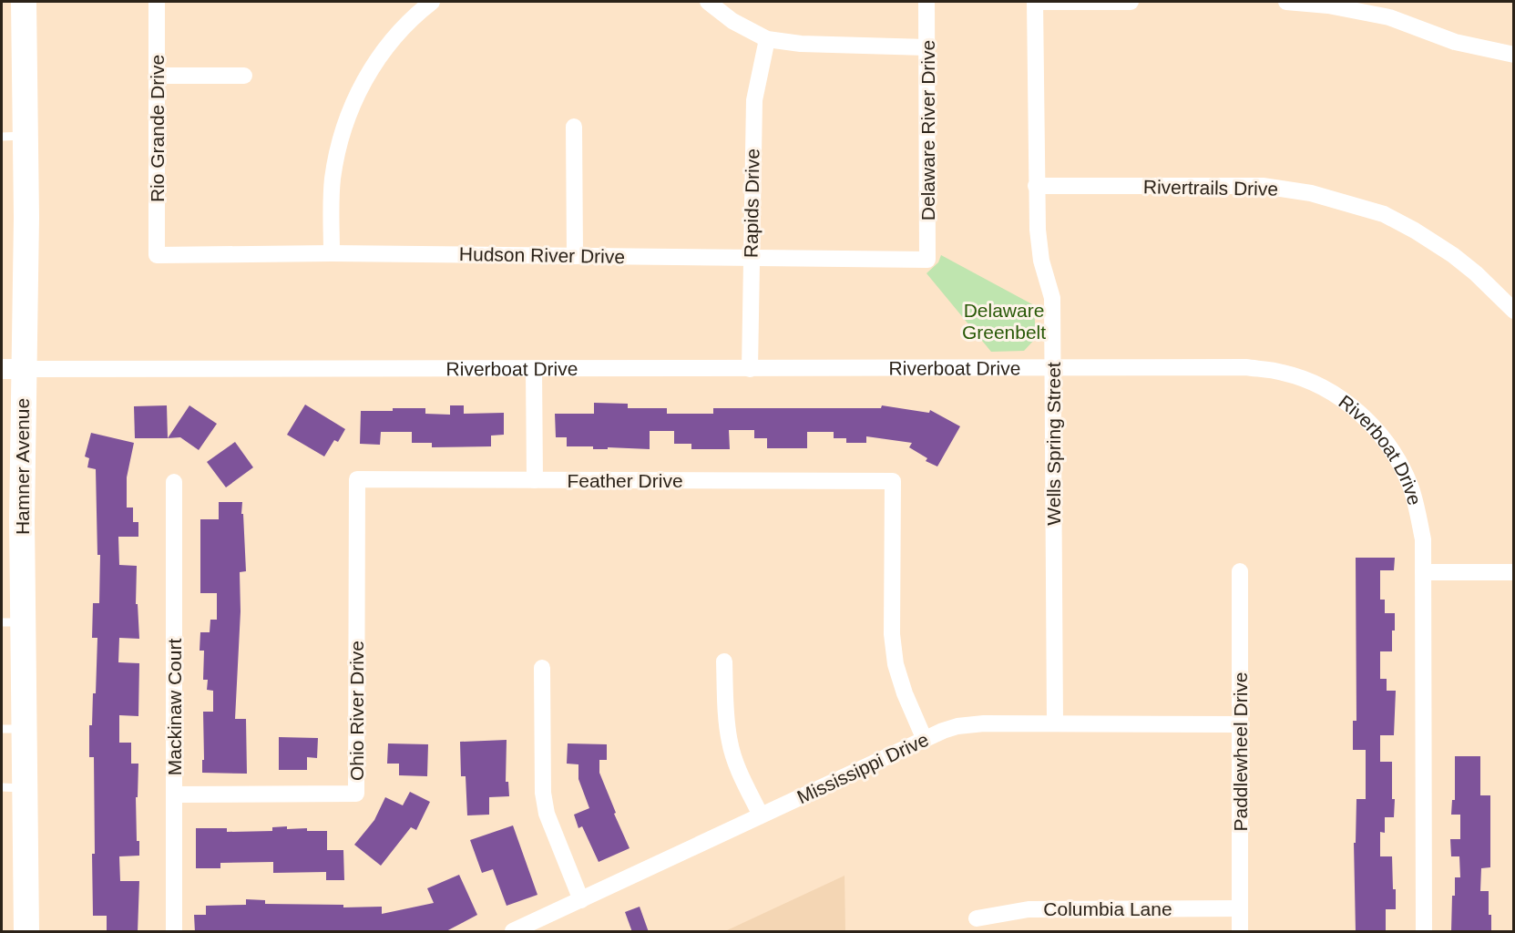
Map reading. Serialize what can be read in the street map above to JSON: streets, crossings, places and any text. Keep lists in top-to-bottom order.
{
  "streets": {
    "main road": ["Hamner Avenue"],
    "street": [
      "Rio Grande Drive",
      "Delaware River Drive",
      "Rivertrails Drive",
      "Rapids Drive",
      "Hudson River Drive",
      "Riverboat Drive",
      "Wells Spring Street",
      "Feather Drive",
      "Mackinaw Court",
      "Ohio River Drive",
      "Paddlewheel Drive",
      "Mississippi Drive",
      "Columbia Lane"
    ]
  },
  "crossings": [
    ["Rio Grande Drive", "Hudson River Drive"],
    ["Delaware River Drive", "Hudson River Drive"],
    ["Rivertrails Drive", "Wells Spring Street"],
    ["Rapids Drive", "Hudson River Drive"],
    ["Rapids Drive", "Riverboat Drive"],
    ["Riverboat Drive", "Wells Spring Street"],
    ["Riverboat Drive", "Hamner Avenue"],
    ["Wells Spring Street", "Mississippi Drive"],
    ["Feather Drive", "Ohio River Drive"],
    ["Feather Drive", "Mississippi Drive"],
    ["Mackinaw Court", "Ohio River Drive"],
    ["Paddlewheel Drive", "Mississippi Drive"],
    ["Paddlewheel Drive", "Columbia Lane"]
  ],
  "parks": ["Delaware Greenbelt"]
}
